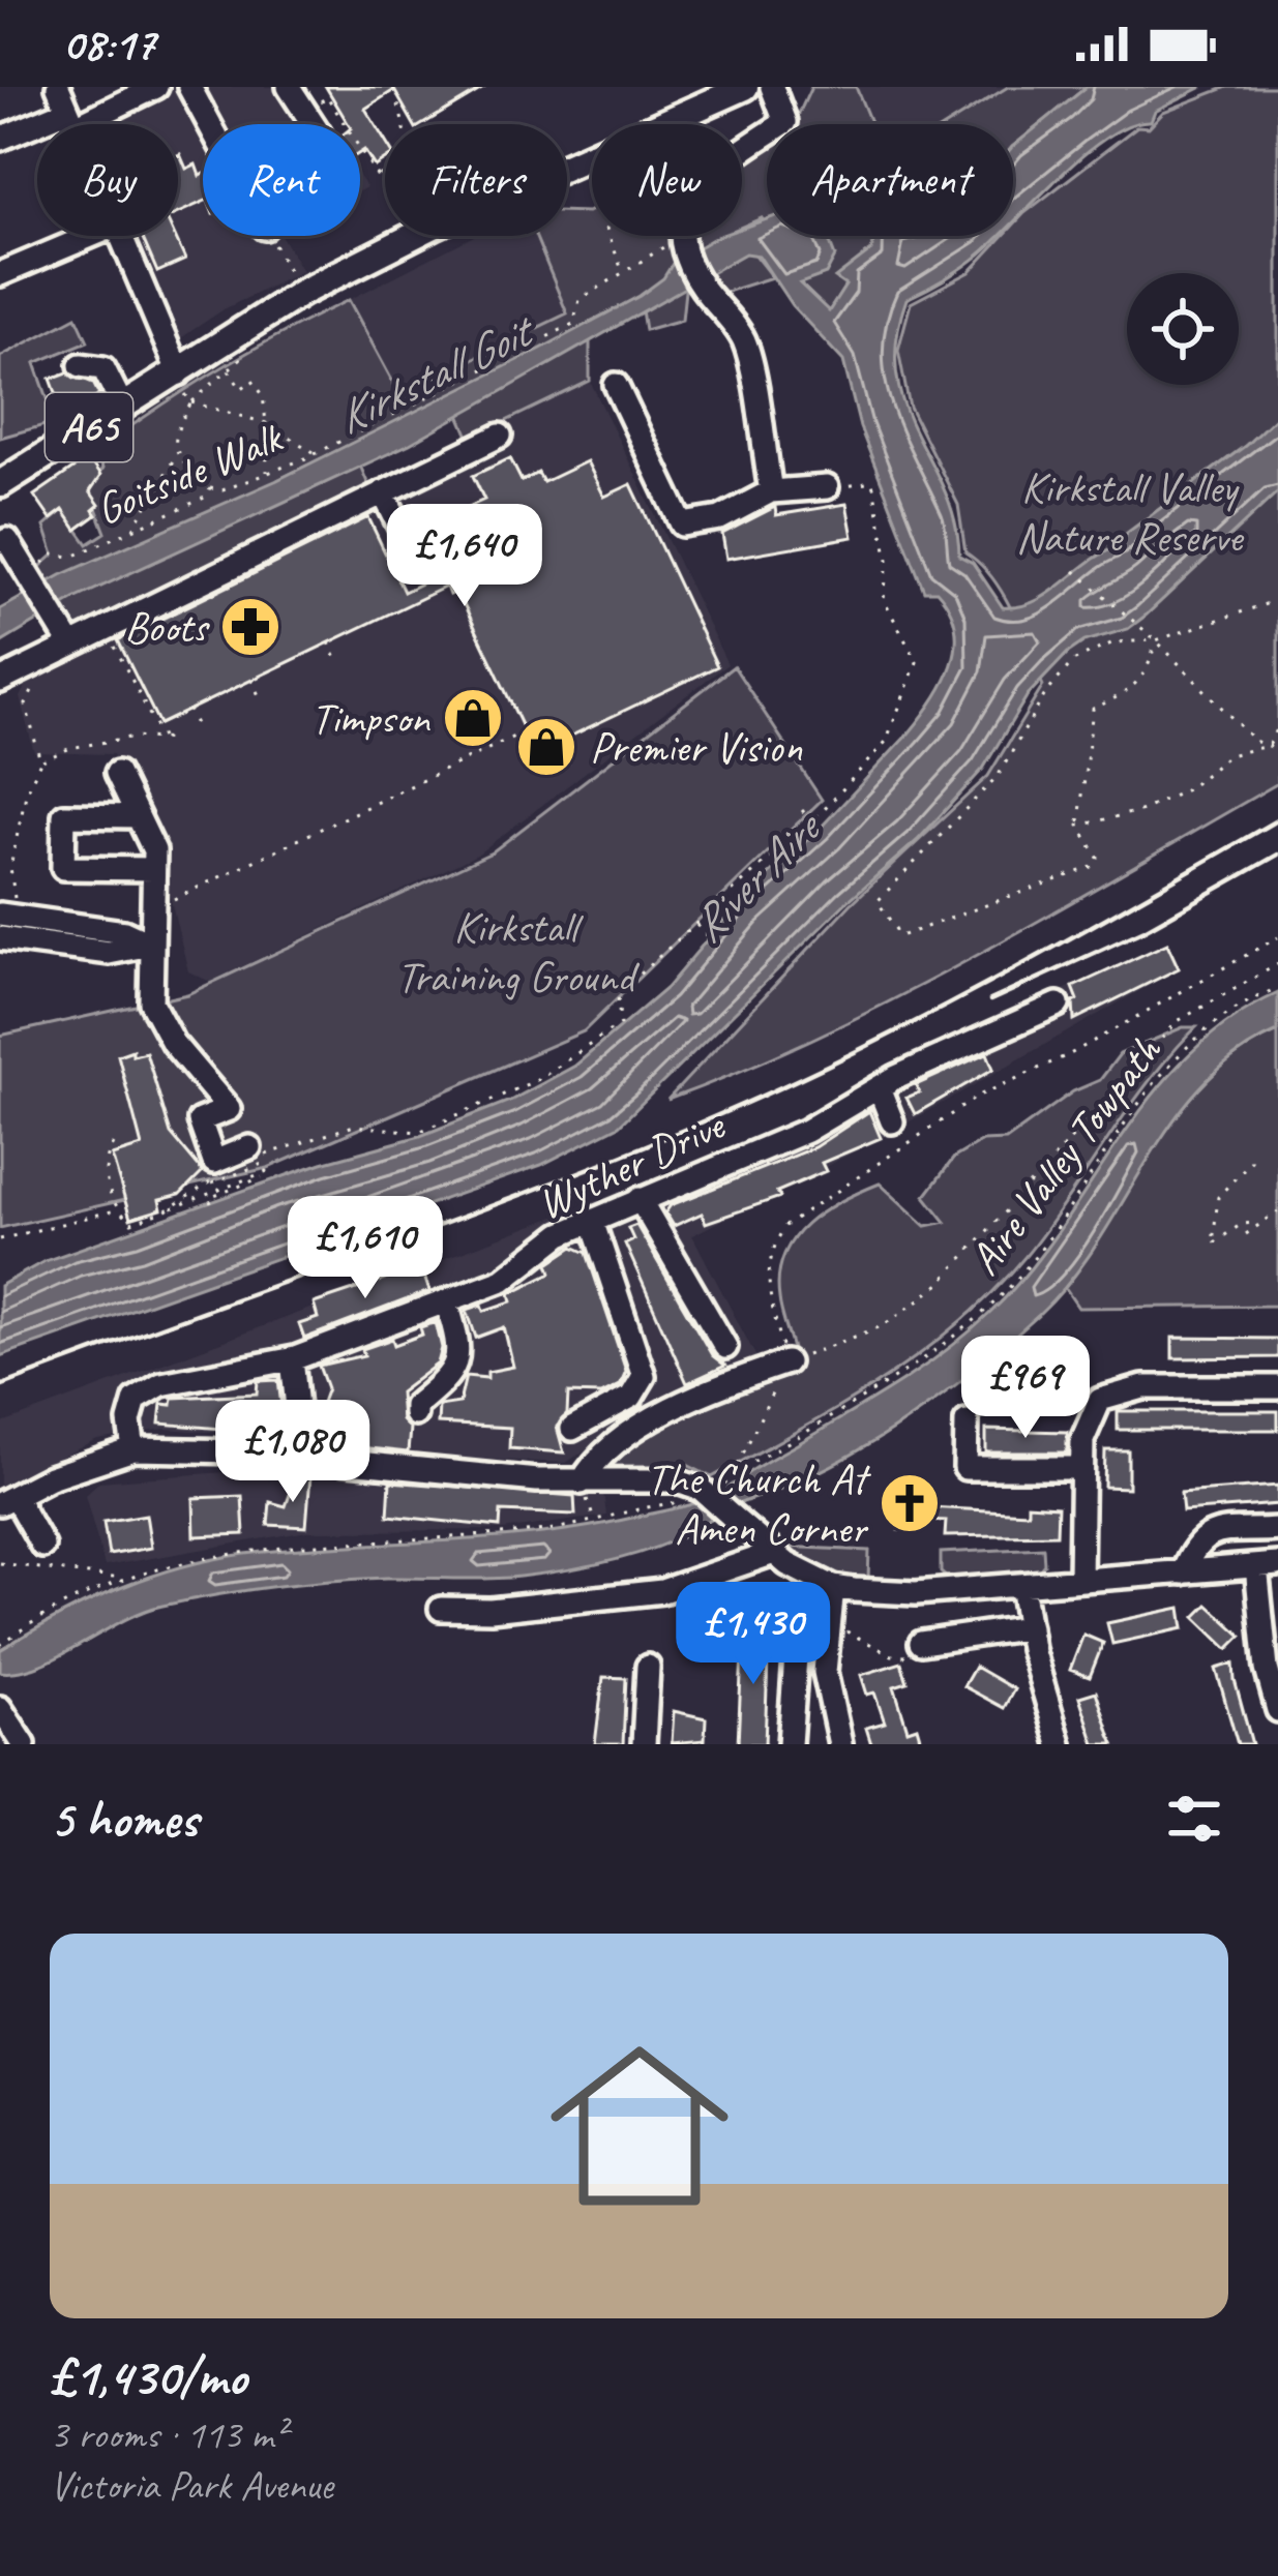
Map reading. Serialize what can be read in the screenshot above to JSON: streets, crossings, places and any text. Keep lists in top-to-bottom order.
{
  "streets": {
    "main road": ["A65"],
    "street": ["Wyther Drive"],
    "path": ["Goitside Walk", "Aire Valley Towpath"]
  },
  "water": ["Kirkstall Goit", "River Aire"],
  "parks": ["Kirkstall Valley Nature Reserve", "Kirkstall Training Ground"],
  "places": {
    "pharmacy": ["Boots"],
    "shop": ["Timpson", "Premier Vision"],
    "church": ["The Church At Amen Corner"]
  },
  "page": {
    "status": "08:17",
    "chip": [
      "Buy",
      "Rent",
      "Filters",
      "New",
      "Apartment"
    ],
    "price": [
      "£1,640",
      "£1,610",
      "£969",
      "£1,080",
      "£1,430"
    ],
    "heading": "5 homes",
    "list": [
      {
        "name": "£1,430/mo",
        "note": "3 rooms · 113 m² · Victoria Park Avenue"
      }
    ]
  }
}
